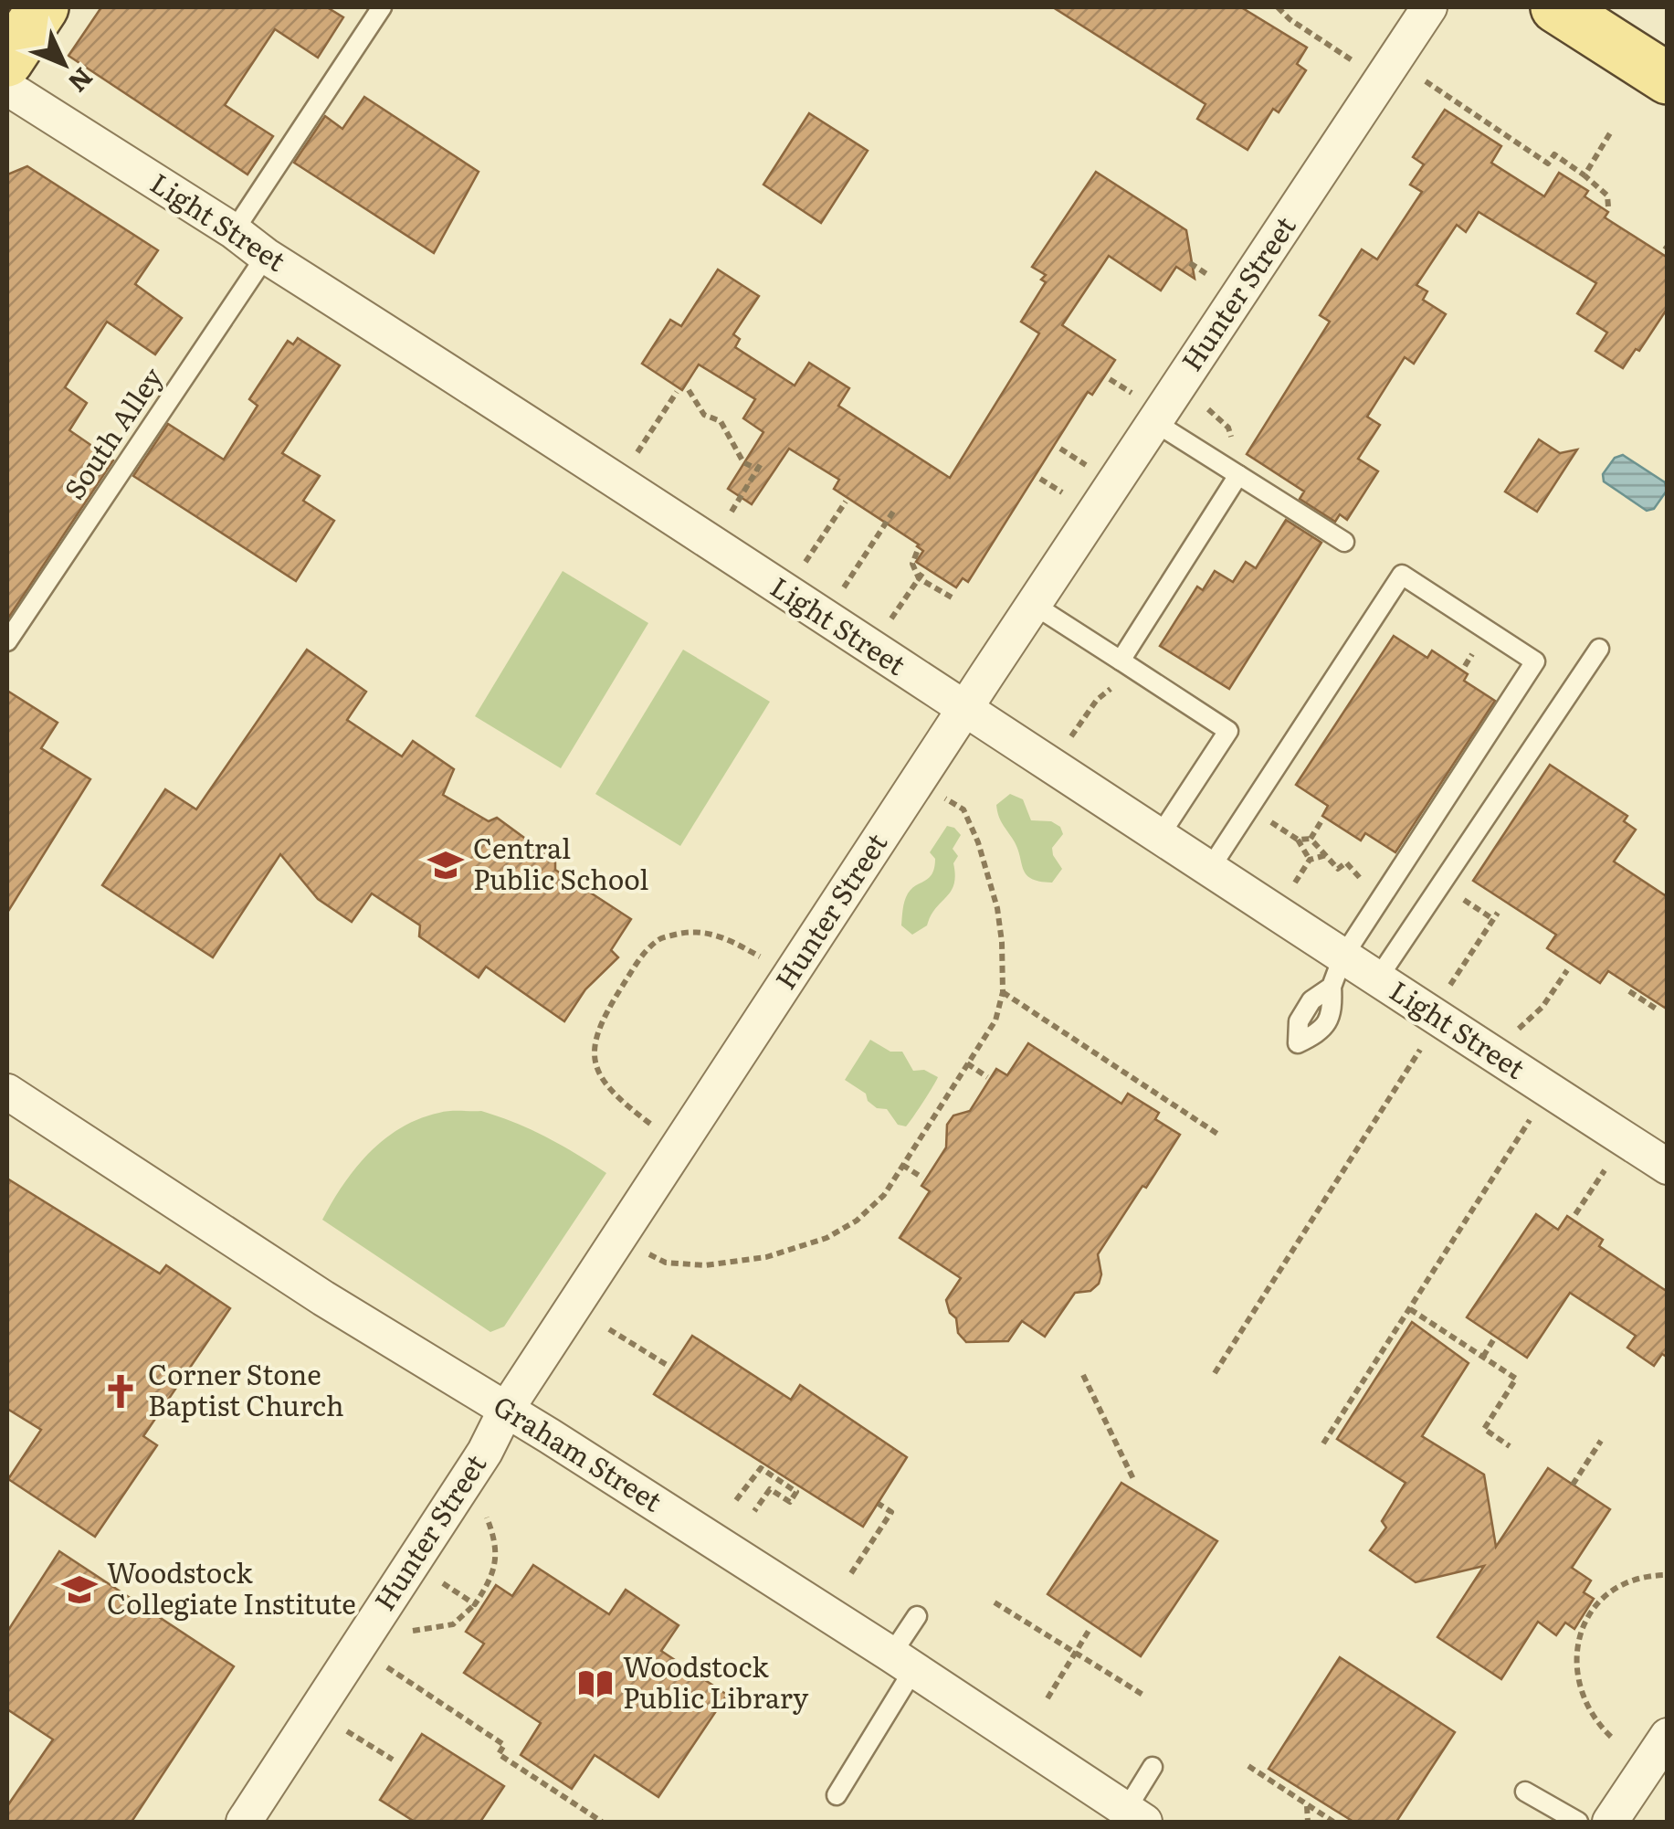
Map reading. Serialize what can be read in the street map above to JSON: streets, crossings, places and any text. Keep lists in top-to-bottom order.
{
  "streets": {
    "street": ["Light Street", "Hunter Street", "Graham Street"],
    "lane": ["South Alley"]
  },
  "crossings": [
    ["Light Street", "Hunter Street"],
    ["Light Street", "South Alley"],
    ["Hunter Street", "Graham Street"]
  ],
  "places": {
    "school or university": ["Central Public School", "Woodstock Collegiate Institute"],
    "church": ["Corner Stone Baptist Church"],
    "library": ["Woodstock Public Library"]
  },
  "north": "bottom right"
}
